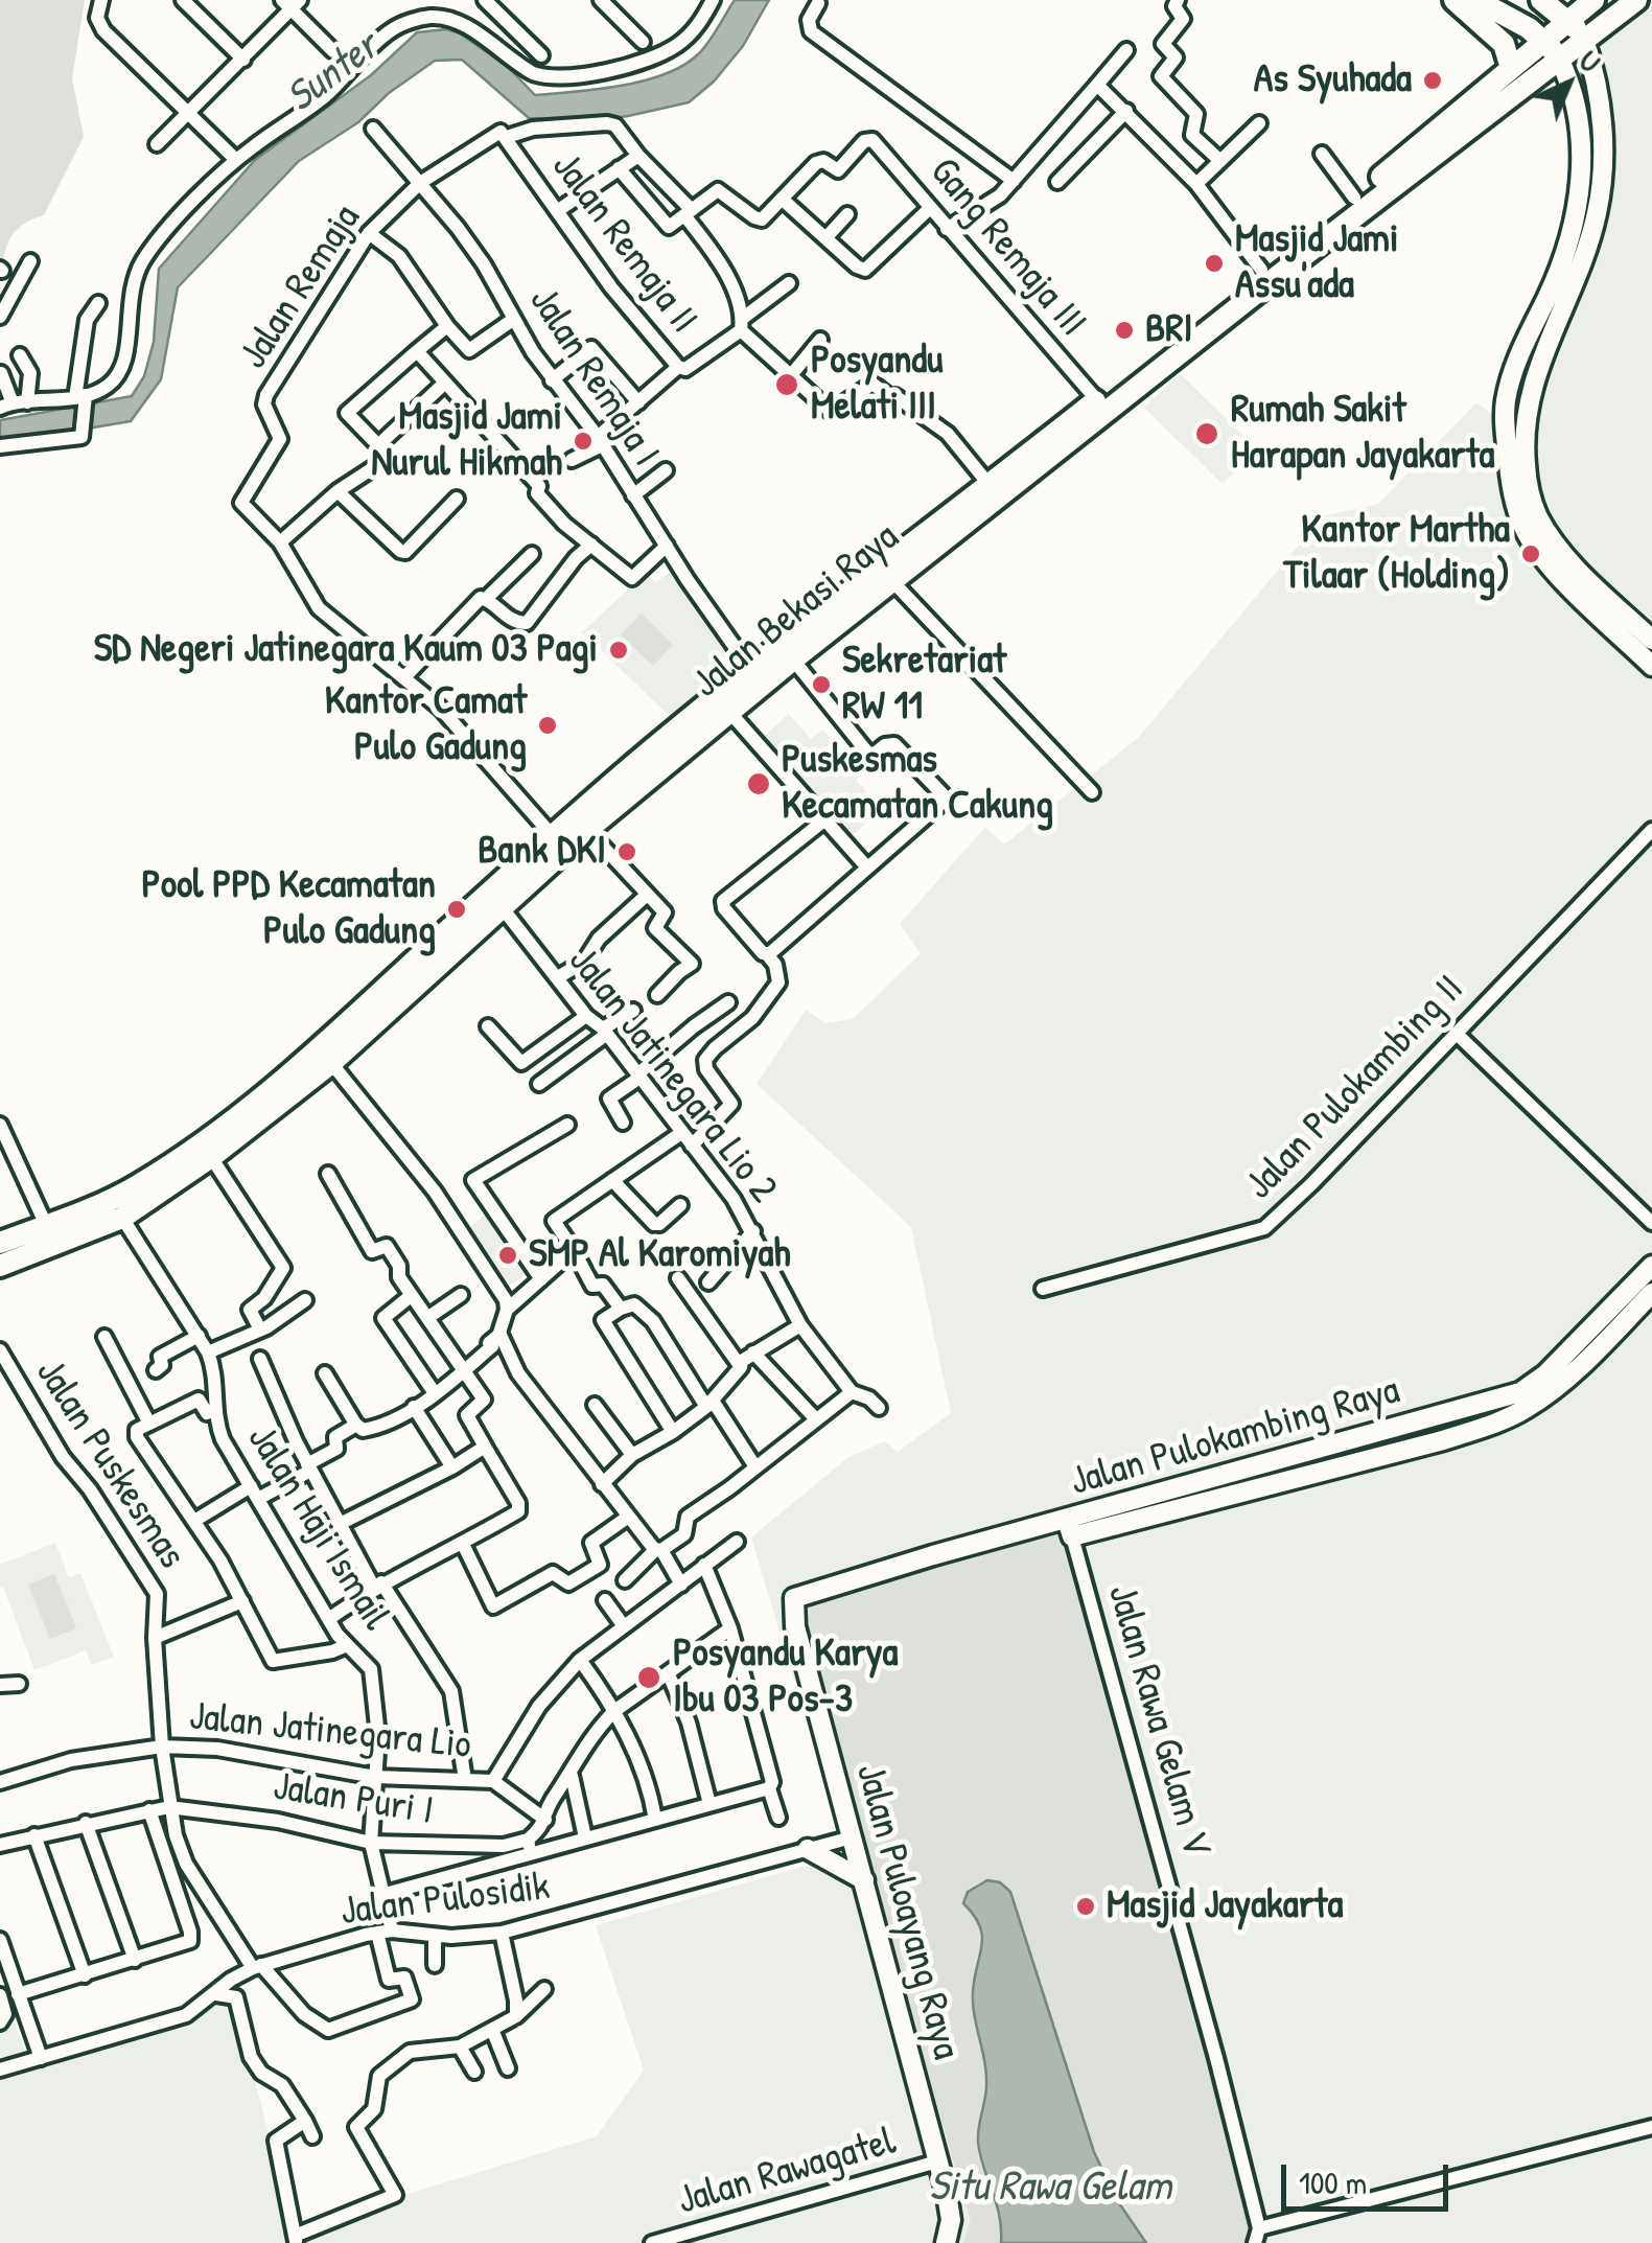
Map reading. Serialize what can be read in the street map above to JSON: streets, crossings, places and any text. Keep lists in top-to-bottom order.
{
  "streets": {
    "main road": ["Jalan Bekasi Raya"],
    "street": [
      "Jalan Remaja II",
      "Gang Remaja III",
      "Jalan Remaja",
      "Jalan Remaja I",
      "Jalan Jatinegara Lio 2",
      "Jalan Pulokambing II",
      "Jalan Pulokambing Raya",
      "Jalan Puskesmas",
      "Jalan Haji Ismail",
      "Jalan Rawa Gelam V",
      "Jalan Jatinegara Lio",
      "Jalan Puri I",
      "Jalan Pulosidik",
      "Jalan Puloayang Raya",
      "Jalan Rawagatel"
    ]
  },
  "crossings": [
    ["Jalan Remaja II", "Jalan Remaja"],
    ["Jalan Remaja II", "Jalan Bekasi Raya"],
    ["Gang Remaja III", "Jalan Bekasi Raya"],
    ["Jalan Remaja", "Jalan Remaja I"],
    ["Jalan Remaja", "Jalan Bekasi Raya"],
    ["Jalan Remaja I", "Jalan Bekasi Raya"],
    ["Jalan Bekasi Raya", "Jalan Jatinegara Lio 2"],
    ["Jalan Bekasi Raya", "Jalan Haji Ismail"],
    ["Jalan Pulokambing Raya", "Jalan Rawa Gelam V"],
    ["Jalan Pulokambing Raya", "Jalan Puloayang Raya"],
    ["Jalan Puskesmas", "Jalan Haji Ismail"],
    ["Jalan Puskesmas", "Jalan Jatinegara Lio"],
    ["Jalan Puskesmas", "Jalan Puri I"],
    ["Jalan Puskesmas", "Jalan Pulosidik"],
    ["Jalan Haji Ismail", "Jalan Jatinegara Lio"],
    ["Jalan Haji Ismail", "Jalan Puri I"],
    ["Jalan Haji Ismail", "Jalan Pulosidik"],
    ["Jalan Pulosidik", "Jalan Puloayang Raya"],
    ["Jalan Puloayang Raya", "Jalan Rawagatel"]
  ],
  "water": ["Sunter", "Situ Rawa Gelam"],
  "places": [
    "As Syuhada",
    "Masjid Jami Assu'ada",
    "BRI",
    "Posyandu Melati III",
    "Rumah Sakit Harapan Jayakarta",
    "Masjid Jami Nurul Hikmah",
    "Kantor Martha Tilaar (Holding)",
    "SD Negeri Jatinegara Kaum 03 Pagi",
    "Sekretariat RW 11",
    "Kantor Camat Pulo Gadung",
    "Puskesmas Kecamatan Cakung",
    "Bank DKI",
    "Pool PPD Kecamatan Pulo Gadung",
    "SMP Al Karomiyah",
    "Posyandu Karya Ibu 03 Pos-3",
    "Masjid Jayakarta"
  ],
  "scale_bar": "100 m",
  "north": "top right"
}
